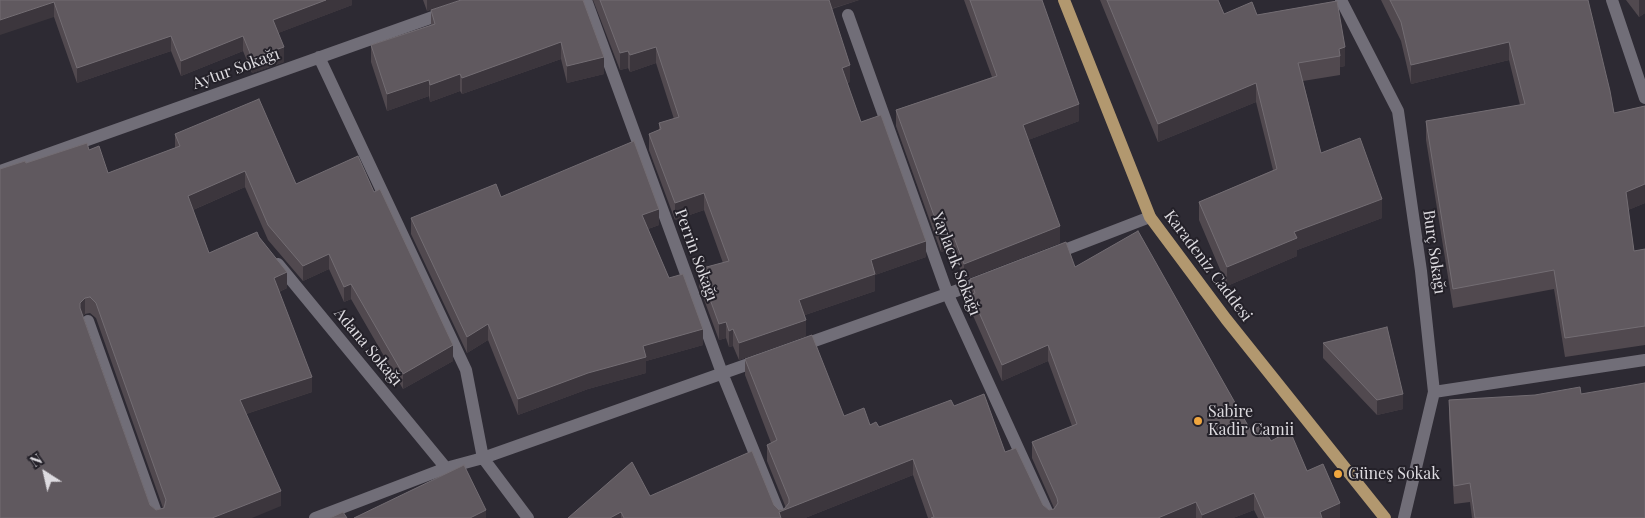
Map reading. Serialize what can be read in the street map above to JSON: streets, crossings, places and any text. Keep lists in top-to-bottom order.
{
  "streets": {
    "main road": ["Karadeniz Caddesi"],
    "street": [
      "Aytur Sokağı",
      "Burç Sokağı",
      "Perrin Sokağı",
      "Yaylacık Sokağı",
      "Adana Sokağı"
    ]
  },
  "places": ["Sabire Kadir Camii", "Güneş Sokak"],
  "north": "top left"
}
